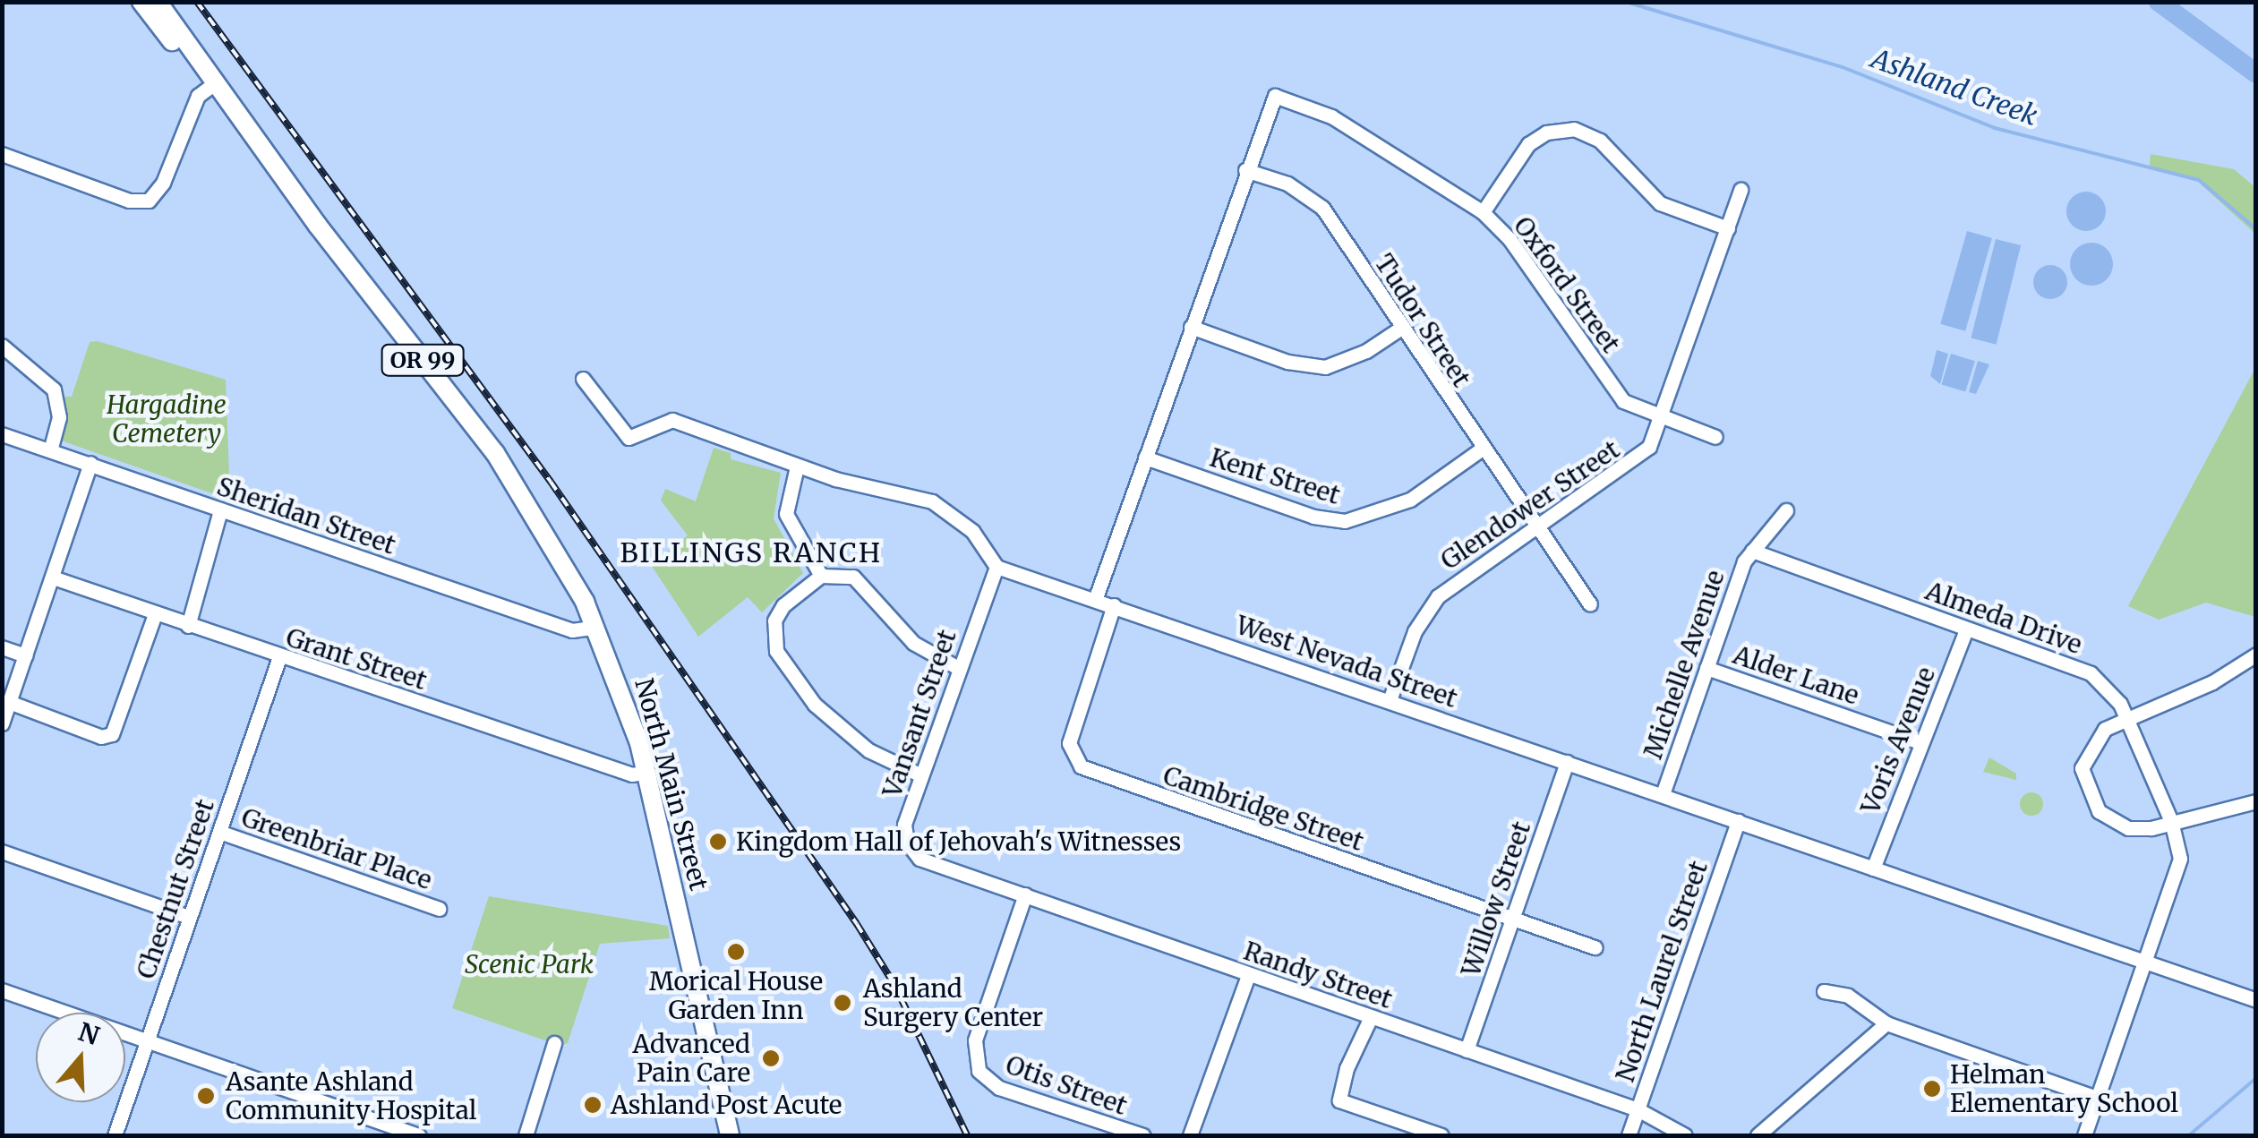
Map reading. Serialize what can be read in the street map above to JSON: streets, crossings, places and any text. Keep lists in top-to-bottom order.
{
  "streets": {
    "main road": ["OR 99", "North Main Street"],
    "street": [
      "Oxford Street",
      "Tudor Street",
      "Kent Street",
      "Glendower Street",
      "Sheridan Street",
      "Almeda Drive",
      "Grant Street",
      "West Nevada Street",
      "Michelle Avenue",
      "Alder Lane",
      "Vansant Street",
      "Voris Avenue",
      "Cambridge Street",
      "Greenbriar Place",
      "Chestnut Street",
      "Willow Street",
      "North Laurel Street",
      "Randy Street",
      "Otis Street"
    ]
  },
  "crossings": [
    ["Oxford Street", "Tudor Street"],
    ["Oxford Street", "Glendower Street"],
    ["Tudor Street", "Kent Street"],
    ["Tudor Street", "Glendower Street"],
    ["Glendower Street", "West Nevada Street"],
    ["Sheridan Street", "North Main Street"],
    ["Almeda Drive", "West Nevada Street"],
    ["Almeda Drive", "Michelle Avenue"],
    ["Almeda Drive", "Voris Avenue"],
    ["Grant Street", "North Main Street"],
    ["Grant Street", "Chestnut Street"],
    ["West Nevada Street", "Michelle Avenue"],
    ["West Nevada Street", "Vansant Street"],
    ["West Nevada Street", "Voris Avenue"],
    ["West Nevada Street", "Cambridge Street"],
    ["West Nevada Street", "Willow Street"],
    ["West Nevada Street", "North Laurel Street"],
    ["Michelle Avenue", "Alder Lane"],
    ["Alder Lane", "Voris Avenue"],
    ["Vansant Street", "Randy Street"],
    ["Cambridge Street", "Willow Street"],
    ["Greenbriar Place", "Chestnut Street"],
    ["Willow Street", "Randy Street"],
    ["North Laurel Street", "Randy Street"],
    ["Randy Street", "Otis Street"]
  ],
  "districts": ["BILLINGS RANCH"],
  "water": ["Ashland Creek"],
  "parks": ["Hargadine Cemetery", "Scenic Park"],
  "places": [
    "Kingdom Hall of Jehovah's Witnesses",
    "Morical House Garden Inn",
    "Ashland Surgery Center",
    "Advanced Pain Care",
    "Helman Elementary School",
    "Asante Ashland Community Hospital",
    "Ashland Post Acute"
  ],
  "north": "top"
}
